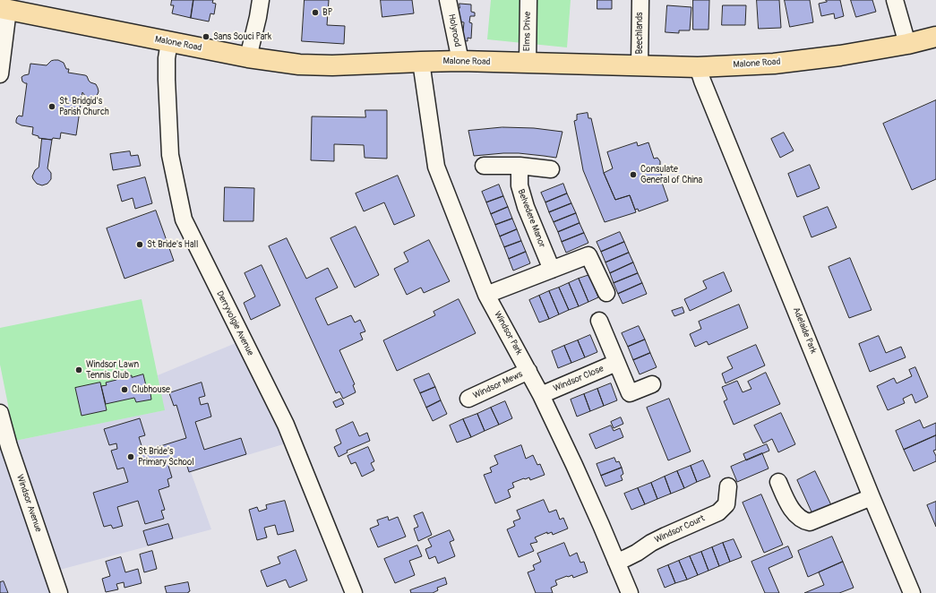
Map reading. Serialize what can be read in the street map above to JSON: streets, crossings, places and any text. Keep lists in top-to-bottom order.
{
  "streets": {
    "main road": ["Malone Road"],
    "street": [
      "Holyrood",
      "Elms Drive",
      "Beechlands",
      "Belvedere Manor",
      "Derryvolgie Avenue",
      "Adelaide Park",
      "Windsor Park",
      "Windsor Close",
      "Windsor Mews",
      "Windsor Avenue",
      "Windsor Court"
    ]
  },
  "crossings": [
    ["Holyrood", "Malone Road"],
    ["Elms Drive", "Malone Road"],
    ["Beechlands", "Malone Road"],
    ["Malone Road", "Derryvolgie Avenue"],
    ["Malone Road", "Adelaide Park"],
    ["Malone Road", "Windsor Park"],
    ["Windsor Park", "Windsor Close"],
    ["Windsor Park", "Windsor Mews"],
    ["Windsor Park", "Windsor Court"]
  ],
  "places": [
    "BP",
    "Sans Souci Park",
    "St. Bridgid's Parish Church",
    "Consulate General of China",
    "St Bride's Hall",
    "Windsor Lawn Tennis Club",
    "Clubhouse",
    "St Bride's Primary School"
  ]
}
